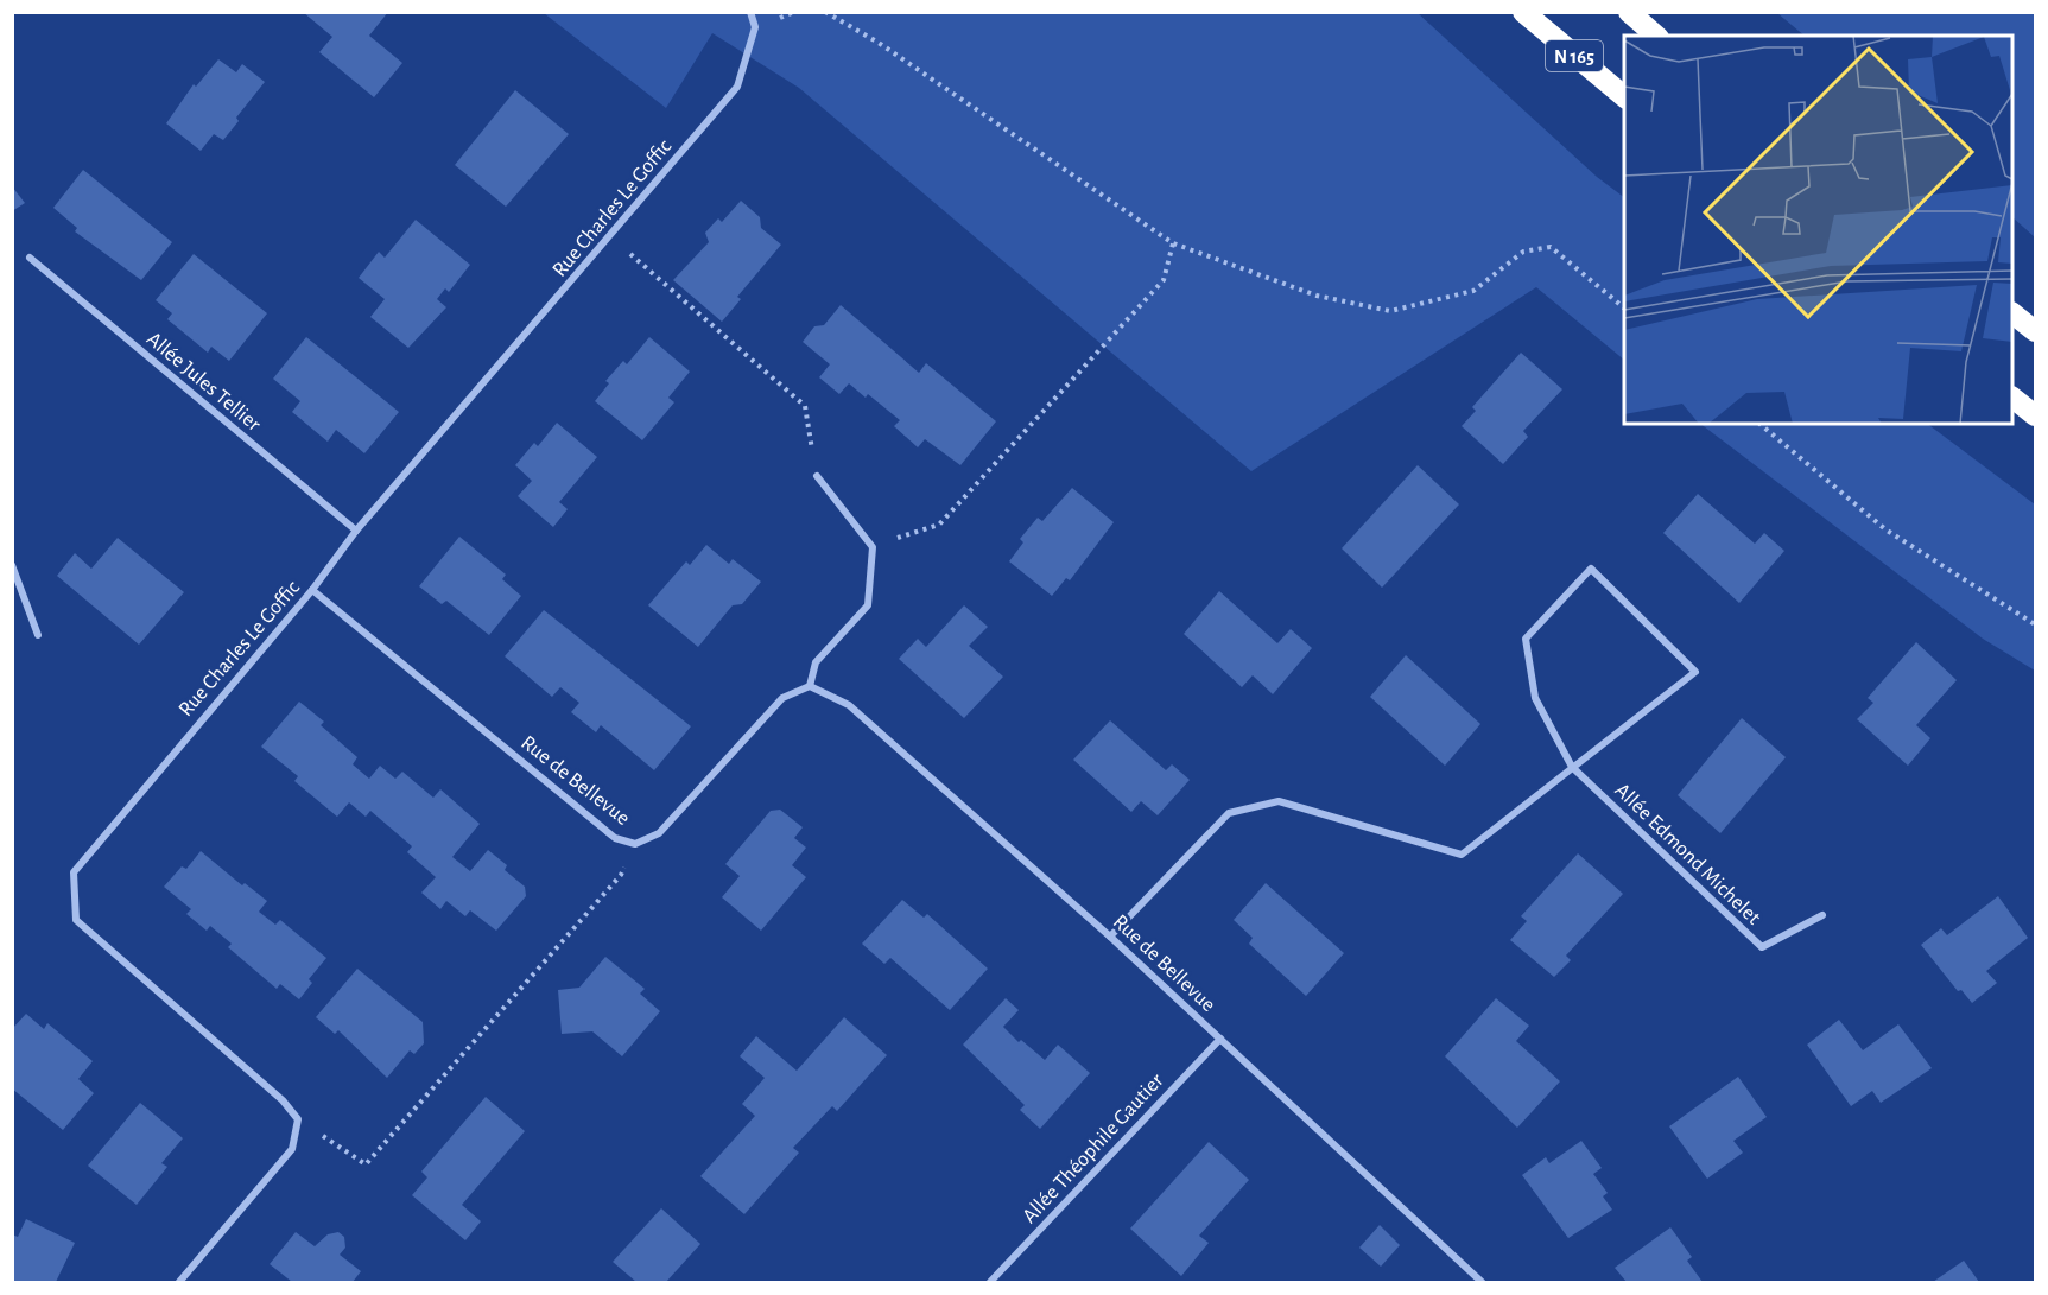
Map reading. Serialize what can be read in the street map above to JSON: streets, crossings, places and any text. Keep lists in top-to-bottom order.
{
  "streets": {
    "highway": ["N 165"],
    "street": [
      "Rue Charles Le Goffic",
      "Allée Jules Tellier",
      "Rue de Bellevue",
      "Allée Edmond Michelet",
      "Allée Théophile Gautier"
    ]
  },
  "crossings": [
    ["Rue Charles Le Goffic", "Allée Jules Tellier"],
    ["Rue Charles Le Goffic", "Rue de Bellevue"],
    ["Rue de Bellevue", "Allée Edmond Michelet"],
    ["Rue de Bellevue", "Allée Théophile Gautier"]
  ]
}
